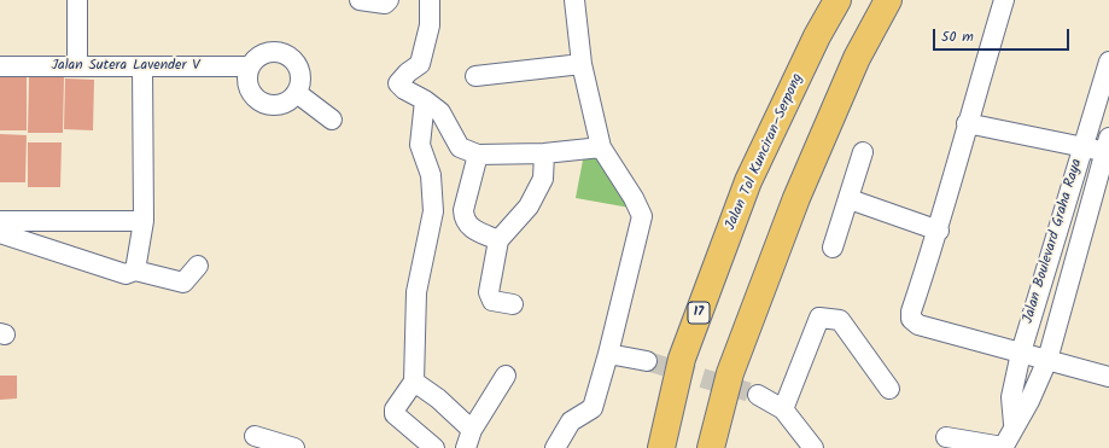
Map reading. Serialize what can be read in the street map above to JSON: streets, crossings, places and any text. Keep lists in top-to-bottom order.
{
  "streets": {
    "highway": ["Jalan Tol Kunciran–Serpong", "17"],
    "street": ["Jalan Sutera Lavender V", "Jalan Boulevard Graha Raya"]
  },
  "scale_bar": "50 m"
}
